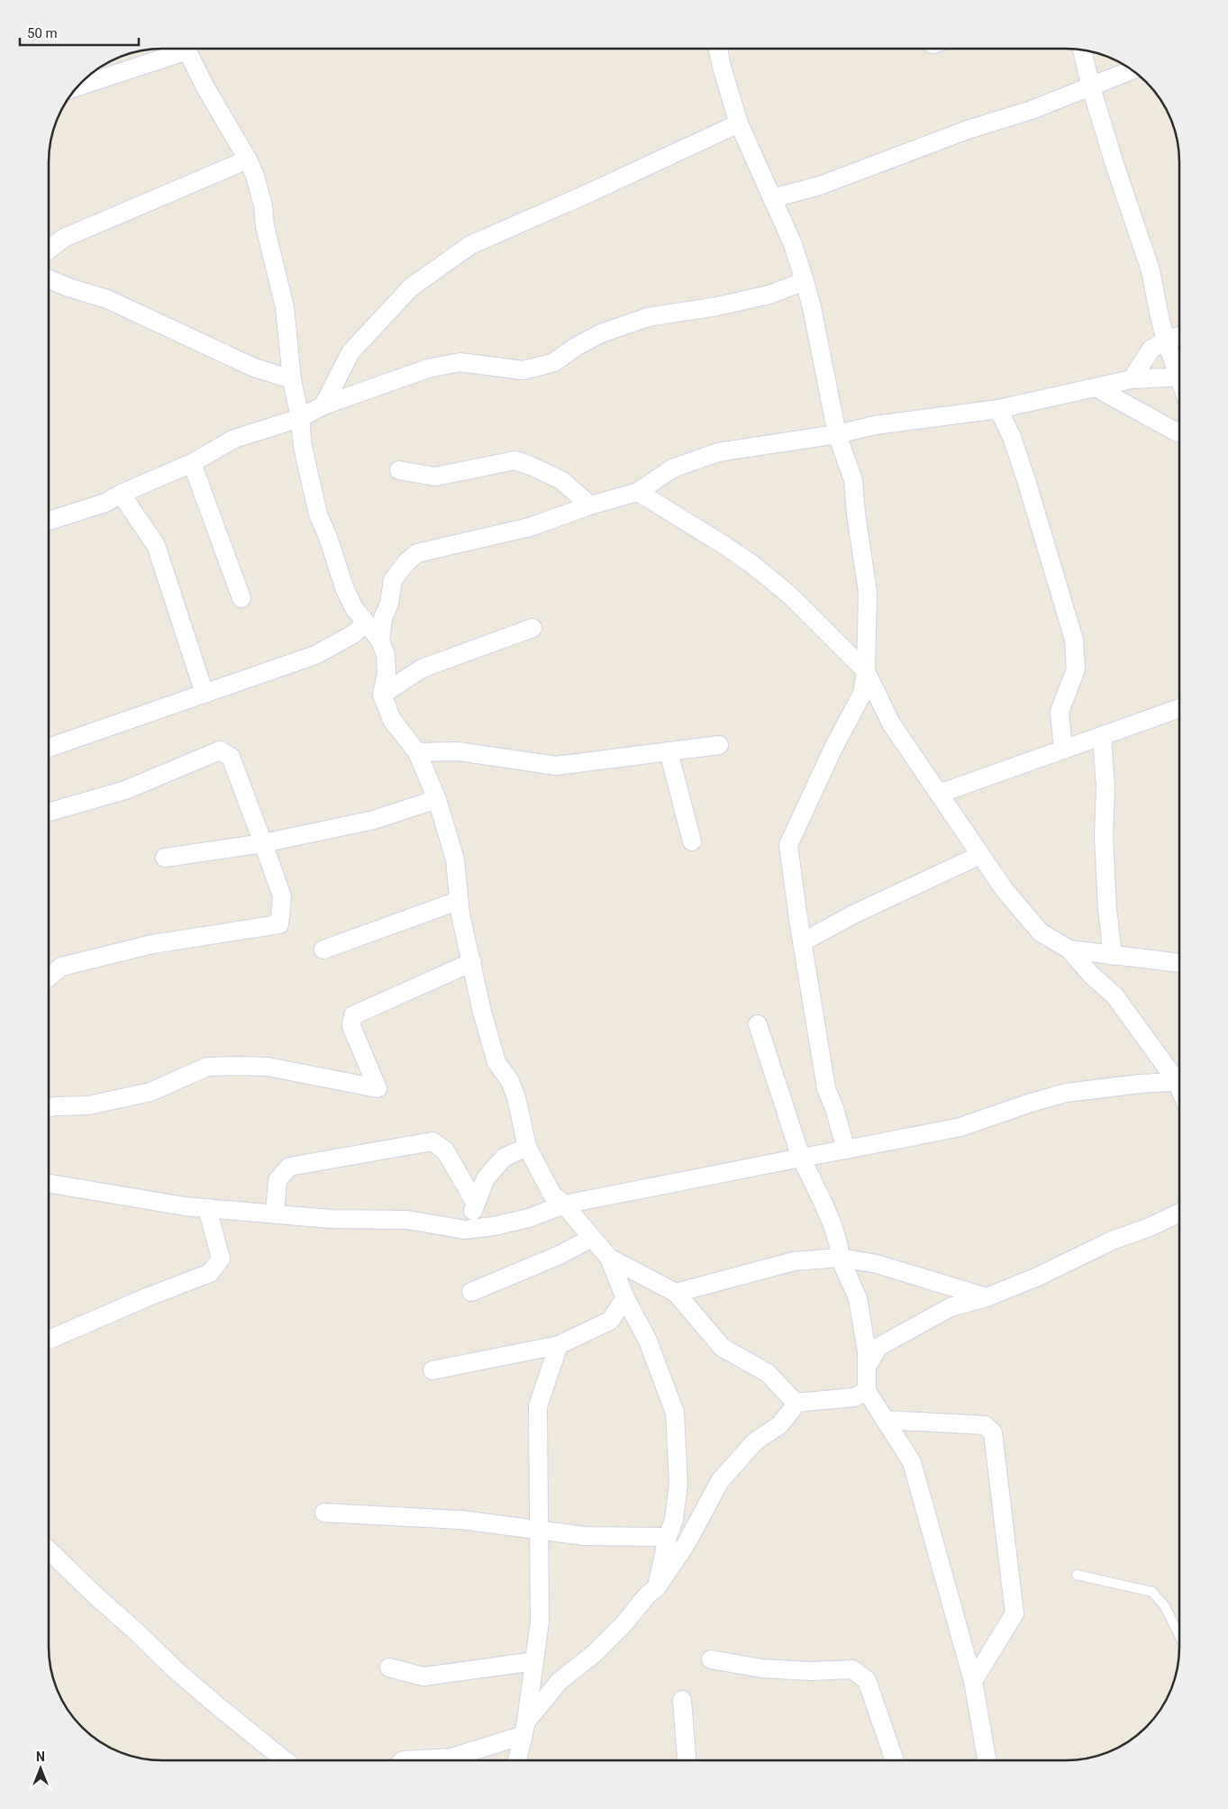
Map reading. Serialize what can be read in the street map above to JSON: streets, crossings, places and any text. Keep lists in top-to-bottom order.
{
  "scale_bar": "50 m",
  "north": "top"
}
